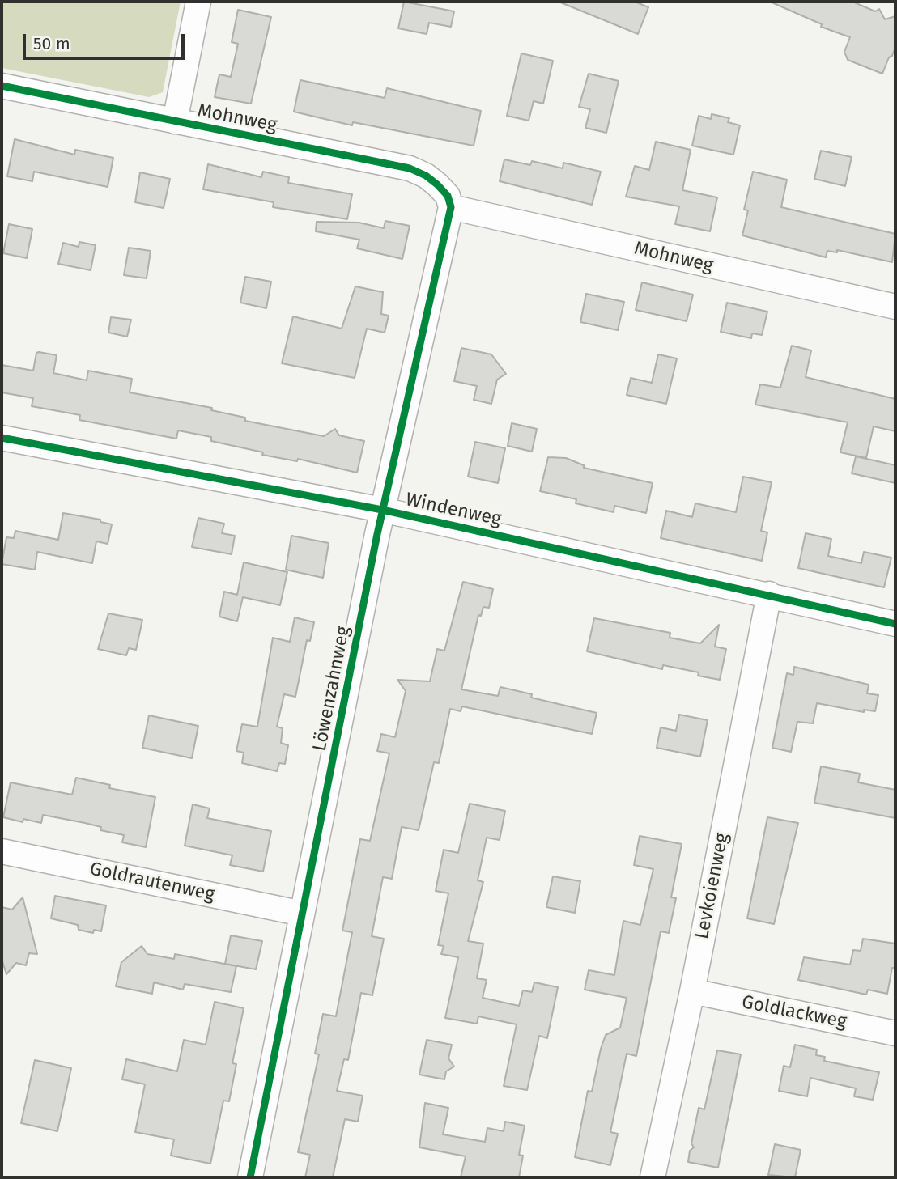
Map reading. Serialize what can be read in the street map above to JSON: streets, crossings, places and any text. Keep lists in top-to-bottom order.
{
  "streets": {
    "street": [
      "Mohnweg",
      "Windenweg",
      "Löwenzahnweg",
      "Goldrautenweg",
      "Levkoienweg",
      "Goldlackweg"
    ]
  },
  "crossings": [
    ["Mohnweg", "Löwenzahnweg"],
    ["Windenweg", "Löwenzahnweg"],
    ["Windenweg", "Levkoienweg"],
    ["Löwenzahnweg", "Goldrautenweg"],
    ["Levkoienweg", "Goldlackweg"]
  ],
  "scale_bar": "50 m"
}
